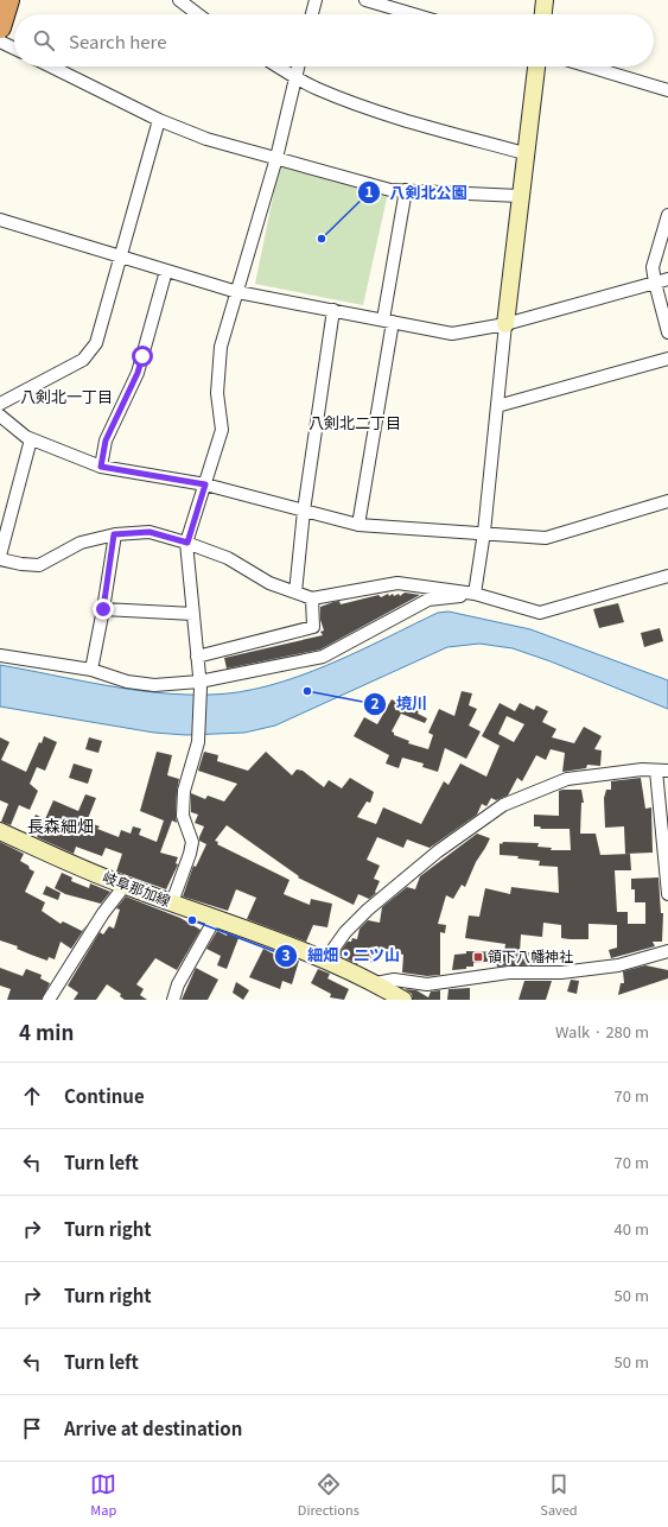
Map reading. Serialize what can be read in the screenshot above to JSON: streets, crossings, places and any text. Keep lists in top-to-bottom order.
{
  "streets": {
    "main road": ["岐阜那加線"]
  },
  "districts": ["八剣北一丁目", "八剣北二丁目", "長森細畑"],
  "places": {
    "other": ["八剣北公園", "境川", "細畑・二ツ山"],
    "transit": ["領下八幡神社"]
  },
  "page": {
    "search": "Search here",
    "heading": ["4 min", "Walk · 280 m"],
    "list": [
      ["Continue", "70 m"],
      ["Turn left", "70 m"],
      ["Turn right", "40 m"],
      ["Turn right", "50 m"],
      ["Turn left", "50 m"],
      "Arrive at destination"
    ],
    "nav": ["Map", "Directions", "Saved"]
  }
}
